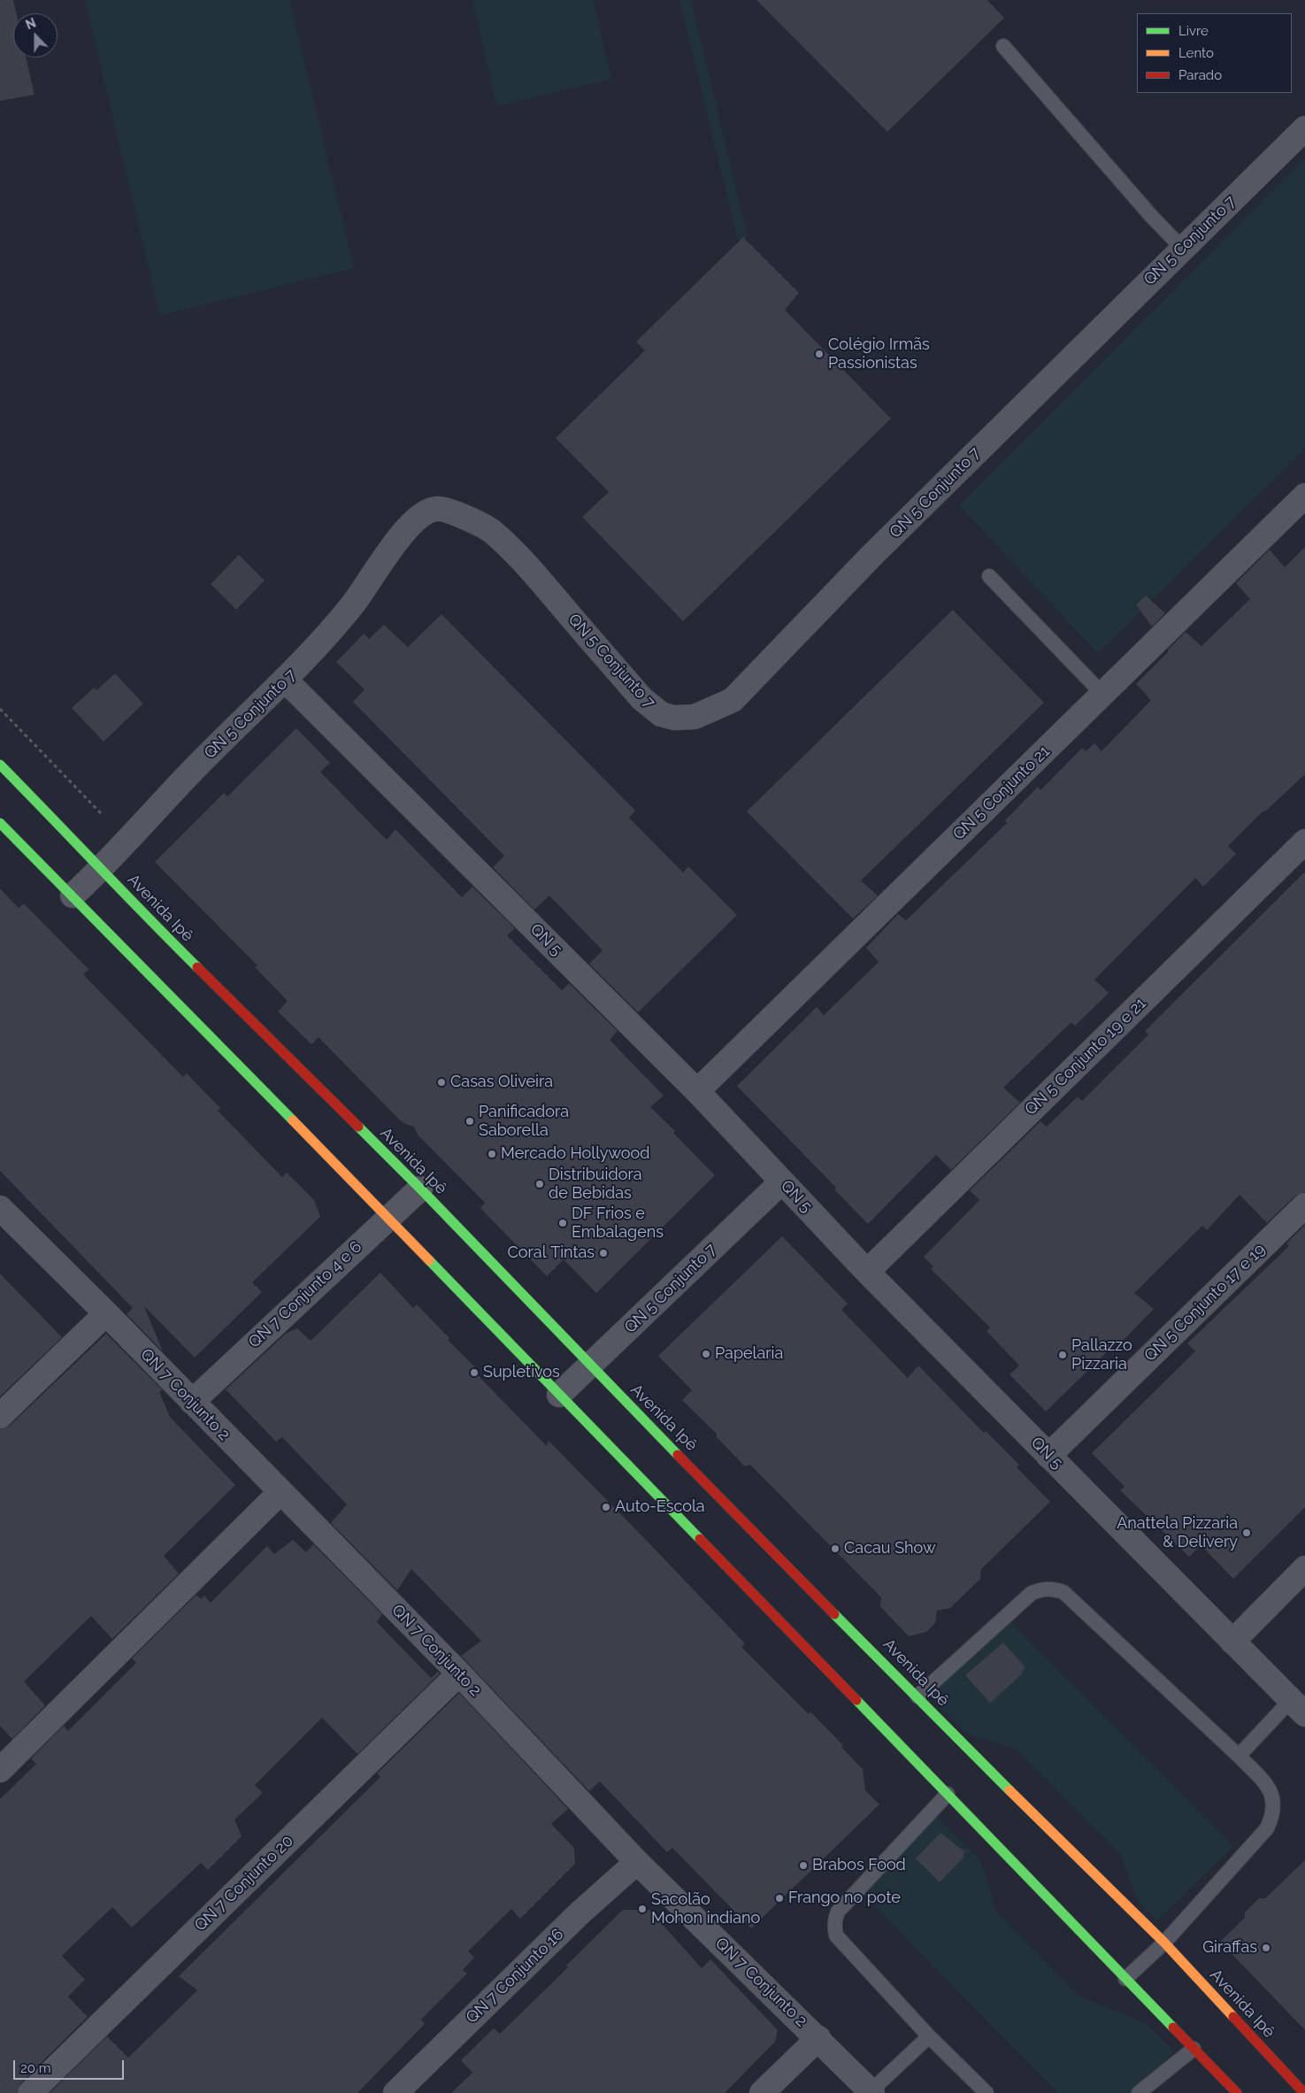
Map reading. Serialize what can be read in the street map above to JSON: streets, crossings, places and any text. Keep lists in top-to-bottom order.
{
  "streets": {
    "street": [
      "QN 5 Conjunto 7",
      "QN 5 Conjunto 21",
      "Avenida Ipê",
      "QN 5",
      "QN 5 Conjunto 19 e 21",
      "QN 7 Conjunto 4 e 6",
      "QN 5 Conjunto 17 e 19",
      "QN 7 Conjunto 2",
      "QN 7 Conjunto 20",
      "QN 7 Conjunto 16"
    ]
  },
  "crossings": [
    ["QN 5 Conjunto 7", "Avenida Ipê"],
    ["QN 5 Conjunto 7", "QN 5"],
    ["QN 5 Conjunto 21", "QN 5"],
    ["Avenida Ipê", "QN 7 Conjunto 4 e 6"],
    ["QN 5", "QN 5 Conjunto 19 e 21"],
    ["QN 5", "QN 5 Conjunto 17 e 19"],
    ["QN 7 Conjunto 4 e 6", "QN 7 Conjunto 2"],
    ["QN 7 Conjunto 2", "QN 7 Conjunto 20"],
    ["QN 7 Conjunto 2", "QN 7 Conjunto 16"]
  ],
  "places": [
    "Colégio Irmãs Passionistas",
    "Casas Oliveira",
    "Panificadora Saborella",
    "Mercado Hollywood",
    "Distribuidora de Bebidas",
    "DF Frios e Embalagens",
    "Coral Tintas",
    "Papelaria",
    "Pallazzo Pizzaria",
    "Supletivos",
    "Auto-Escola",
    "Anattela Pizzaria & Delivery",
    "Cacau Show",
    "Brabos Food",
    "Frango no pote",
    "Sacolão Mohon indiano",
    "Giraffas"
  ],
  "legend": ["Livre", "Lento", "Parado"],
  "scale_bar": "20 m",
  "north": "top"
}
